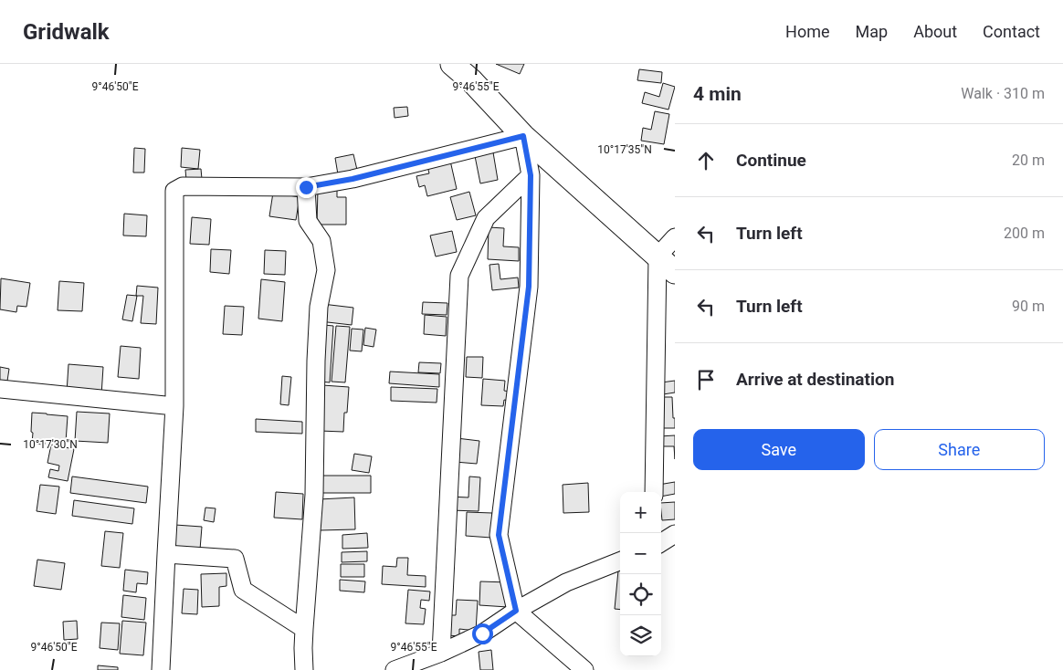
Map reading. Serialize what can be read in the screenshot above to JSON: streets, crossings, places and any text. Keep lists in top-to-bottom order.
{
  "page": {
    "header": "Gridwalk",
    "nav": [
      "Home",
      "Map",
      "About",
      "Contact"
    ],
    "heading": ["4 min", "Walk · 310 m"],
    "list": [
      ["Continue", "20 m"],
      ["Turn left", "200 m"],
      ["Turn left", "90 m"],
      "Arrive at destination"
    ],
    "buttons": ["Save", "Share"],
    "map_buttons": ["+", "−"]
  },
  "coordinates": [
    "9°46'50\"E",
    "9°46'55\"E",
    "10°17'35\"N",
    "10°17'30\"N"
  ]
}
